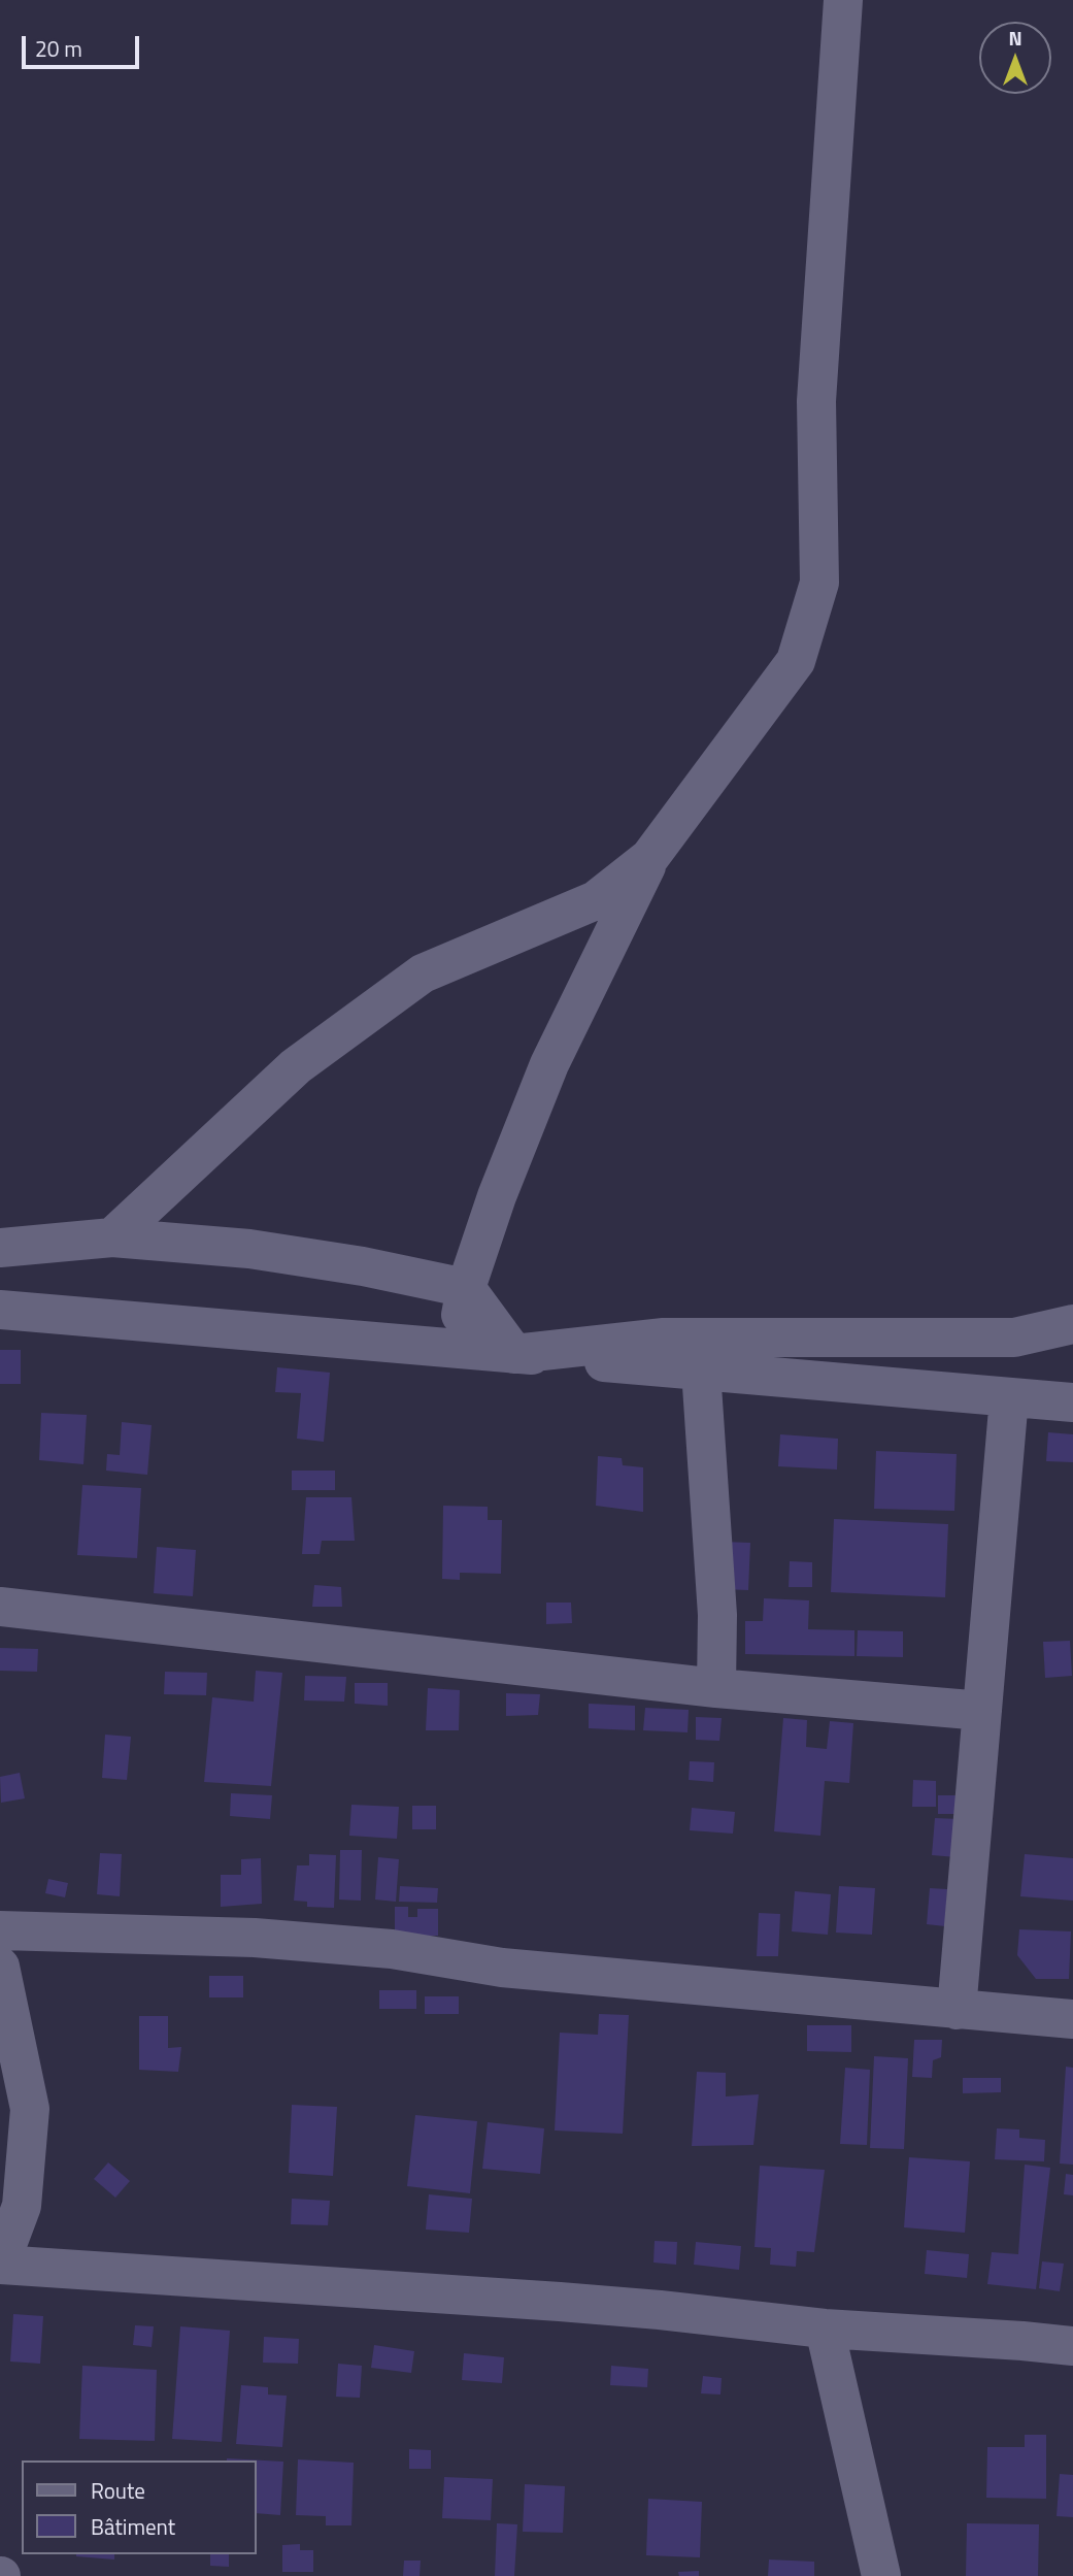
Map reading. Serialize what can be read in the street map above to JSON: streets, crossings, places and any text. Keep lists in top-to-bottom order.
{
  "legend": ["Route", "Bâtiment"],
  "scale_bar": "20 m",
  "north": "top"
}
